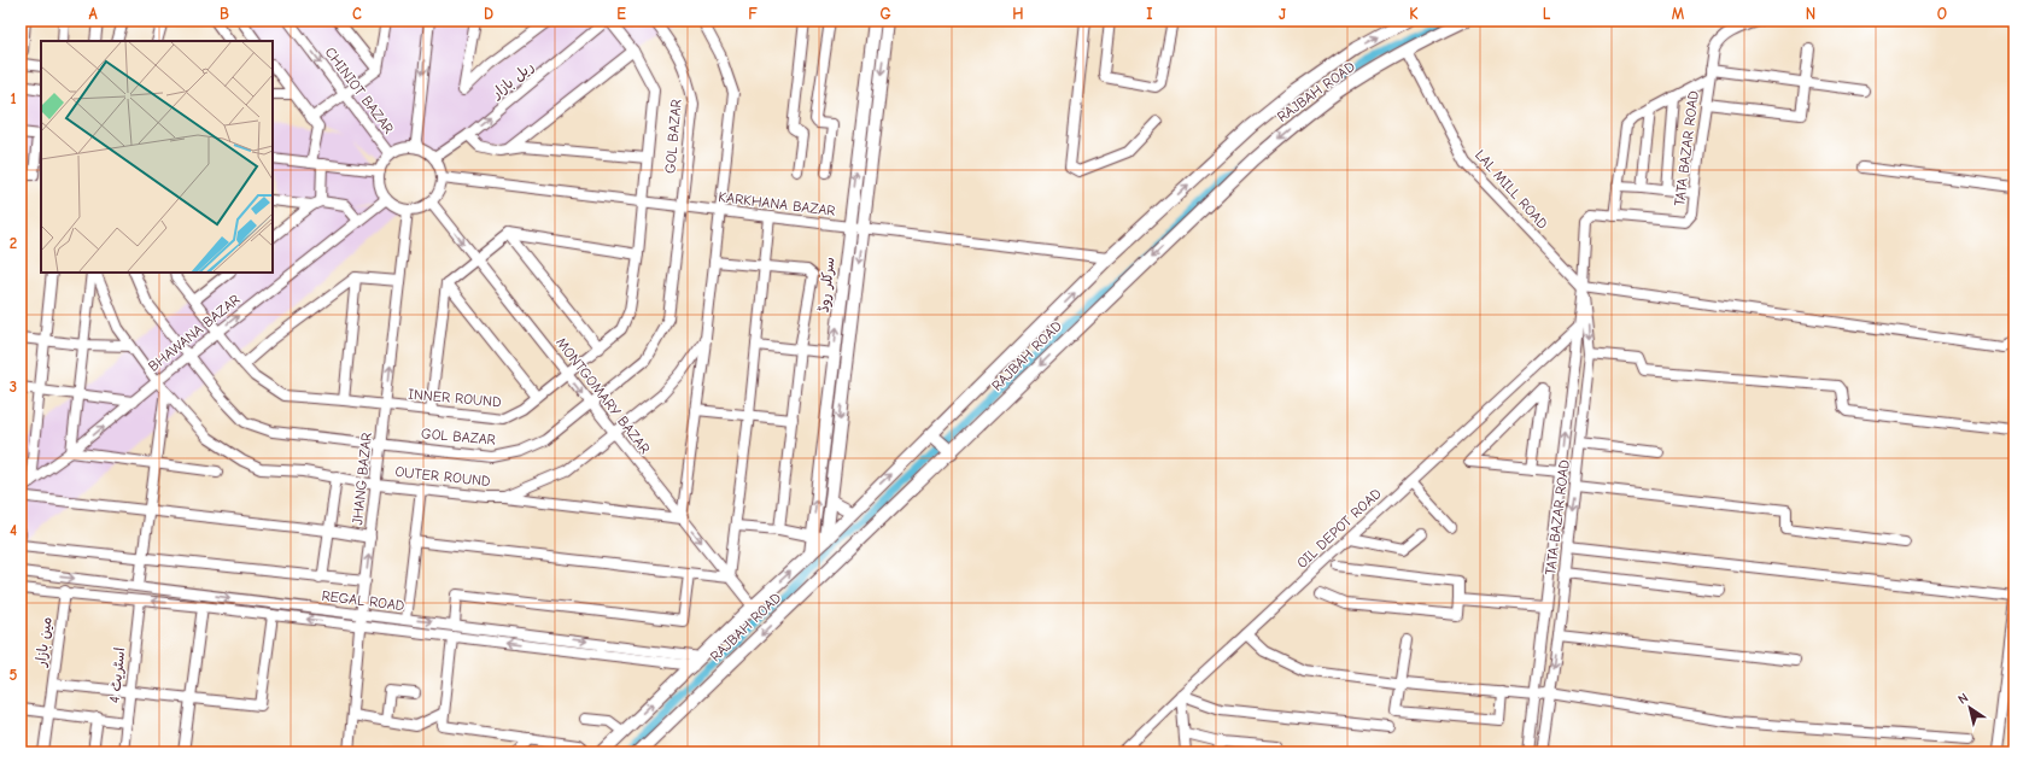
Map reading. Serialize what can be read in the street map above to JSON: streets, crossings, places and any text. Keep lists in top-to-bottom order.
{
  "streets": {
    "main road": ["RAJBAH ROAD", "سرکلر روڈ"],
    "street": [
      "ریل بازار",
      "CHINIOT BAZAR",
      "GOL BAZAR",
      "TATA BAZAR ROAD",
      "LAL MILL ROAD",
      "KARKHANA BAZAR",
      "BHAWANA BAZAR",
      "MONTGOMARY BAZAR",
      "INNER ROUND",
      "OUTER ROUND",
      "JHANG BAZAR",
      "OIL DEPOT ROAD",
      "REGAL ROAD",
      "مین بازار",
      "اسٹریٹ 4"
    ]
  },
  "crossings": [
    ["ریل بازار", "CHINIOT BAZAR"],
    ["ریل بازار", "KARKHANA BAZAR"],
    ["ریل بازار", "BHAWANA BAZAR"],
    ["ریل بازار", "MONTGOMARY BAZAR"],
    ["ریل بازار", "INNER ROUND"],
    ["ریل بازار", "JHANG BAZAR"],
    ["CHINIOT BAZAR", "KARKHANA BAZAR"],
    ["CHINIOT BAZAR", "BHAWANA BAZAR"],
    ["CHINIOT BAZAR", "MONTGOMARY BAZAR"],
    ["CHINIOT BAZAR", "JHANG BAZAR"],
    ["RAJBAH ROAD", "LAL MILL ROAD"],
    ["RAJBAH ROAD", "KARKHANA BAZAR"],
    ["RAJBAH ROAD", "سرکلر روڈ"],
    ["RAJBAH ROAD", "MONTGOMARY BAZAR"],
    ["RAJBAH ROAD", "REGAL ROAD"],
    ["GOL BAZAR", "KARKHANA BAZAR"],
    ["GOL BAZAR", "BHAWANA BAZAR"],
    ["GOL BAZAR", "MONTGOMARY BAZAR"],
    ["GOL BAZAR", "JHANG BAZAR"],
    ["TATA BAZAR ROAD", "LAL MILL ROAD"],
    ["TATA BAZAR ROAD", "OIL DEPOT ROAD"],
    ["KARKHANA BAZAR", "سرکلر روڈ"],
    ["KARKHANA BAZAR", "BHAWANA BAZAR"],
    ["KARKHANA BAZAR", "MONTGOMARY BAZAR"],
    ["KARKHANA BAZAR", "INNER ROUND"],
    ["KARKHANA BAZAR", "OUTER ROUND"],
    ["KARKHANA BAZAR", "JHANG BAZAR"],
    ["BHAWANA BAZAR", "MONTGOMARY BAZAR"],
    ["BHAWANA BAZAR", "INNER ROUND"],
    ["BHAWANA BAZAR", "OUTER ROUND"],
    ["BHAWANA BAZAR", "JHANG BAZAR"],
    ["MONTGOMARY BAZAR", "INNER ROUND"],
    ["MONTGOMARY BAZAR", "OUTER ROUND"],
    ["MONTGOMARY BAZAR", "JHANG BAZAR"],
    ["INNER ROUND", "JHANG BAZAR"],
    ["OUTER ROUND", "JHANG BAZAR"],
    ["JHANG BAZAR", "REGAL ROAD"],
    ["REGAL ROAD", "مین بازار"],
    ["REGAL ROAD", "اسٹریٹ 4"]
  ],
  "one_way": ["MONTGOMARY BAZAR"],
  "north": "top left",
  "grid": {
    "columns": [
      "A",
      "B",
      "C",
      "D",
      "E",
      "F",
      "G",
      "H",
      "I",
      "J",
      "K",
      "L",
      "M",
      "N",
      "O"
    ],
    "rows": [
      "1",
      "2",
      "3",
      "4",
      "5"
    ]
  }
}
